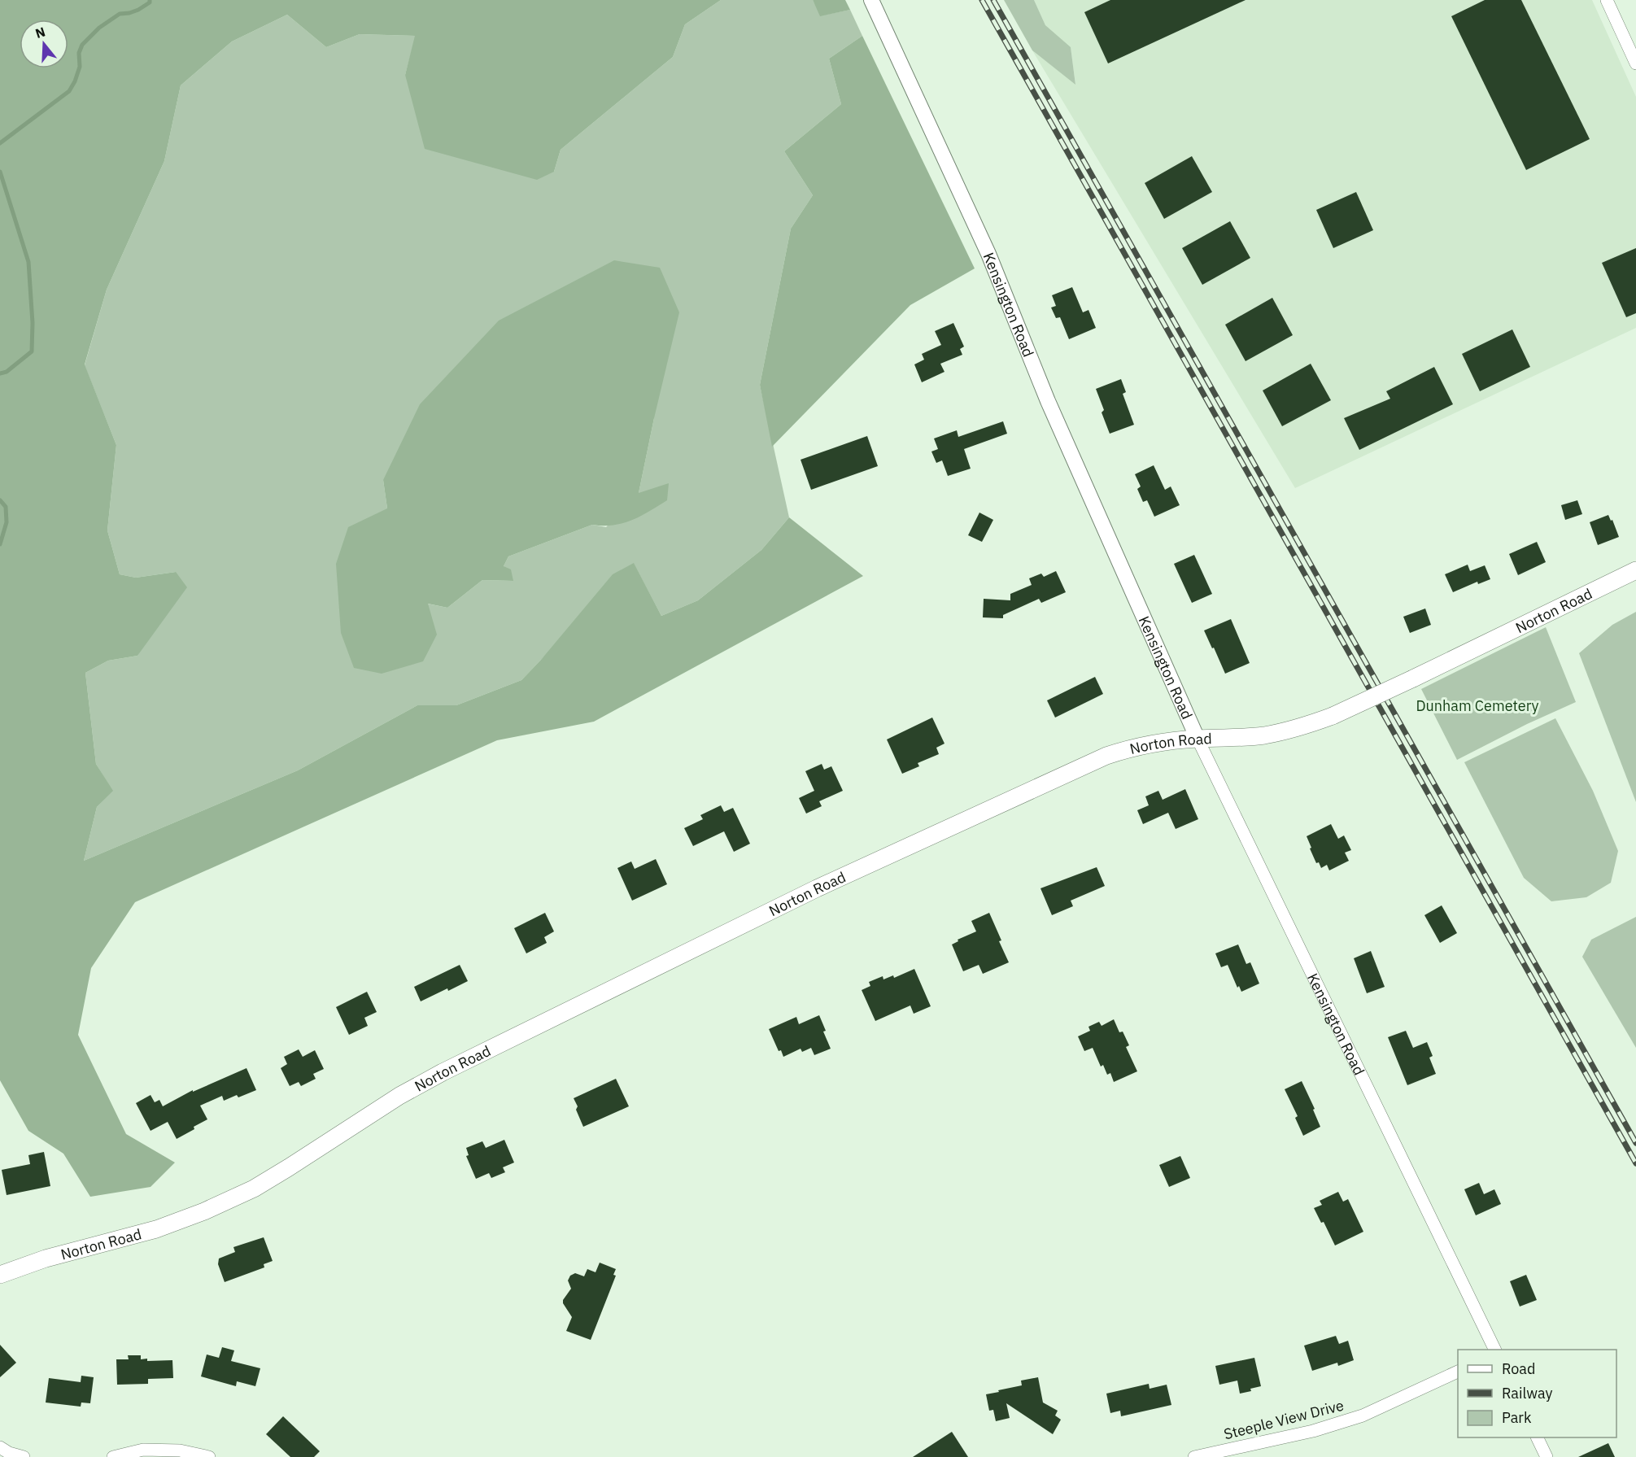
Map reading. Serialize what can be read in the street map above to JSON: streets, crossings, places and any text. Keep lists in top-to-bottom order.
{
  "streets": {
    "main road": ["Norton Road"],
    "street": ["Kensington Road", "Steeple View Drive"]
  },
  "crossings": [
    ["Kensington Road", "Norton Road"]
  ],
  "parks": ["Dunham Cemetery"],
  "legend": ["Road", "Railway", "Park"],
  "north": "top"
}
